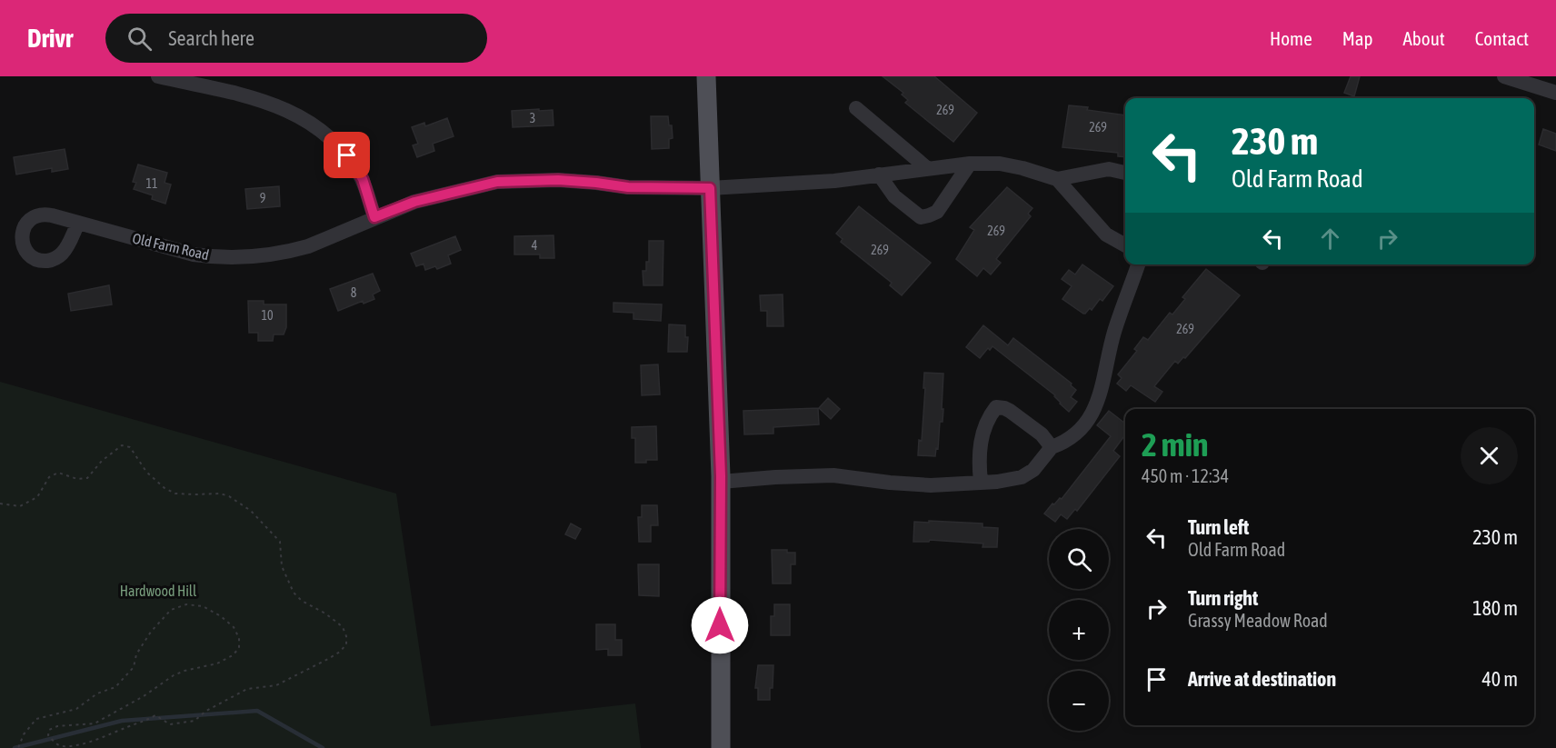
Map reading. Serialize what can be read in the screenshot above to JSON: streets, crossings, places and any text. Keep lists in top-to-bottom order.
{
  "streets": {
    "street": ["Old Farm Road"]
  },
  "parks": ["Hardwood Hill"],
  "house_numbers": [
    "269",
    "3",
    "269",
    "11",
    "9",
    "269",
    "4",
    "269",
    "8",
    "10",
    "269"
  ],
  "page": {
    "header": "Drivr",
    "search": "Search here",
    "nav": [
      "Home",
      "Map",
      "About",
      "Contact"
    ],
    "turn": ["230 m", "Old Farm Road"],
    "heading": ["2 min", "450 m · 12:34"],
    "list": [
      {
        "name": "Turn left",
        "note": "Old Farm Road",
        "value": "230 m"
      },
      {
        "name": "Turn right",
        "note": "Grassy Meadow Road",
        "value": "180 m"
      },
      {
        "name": "Arrive at destination",
        "value": "40 m"
      }
    ],
    "map_buttons": ["+", "−"]
  }
}
